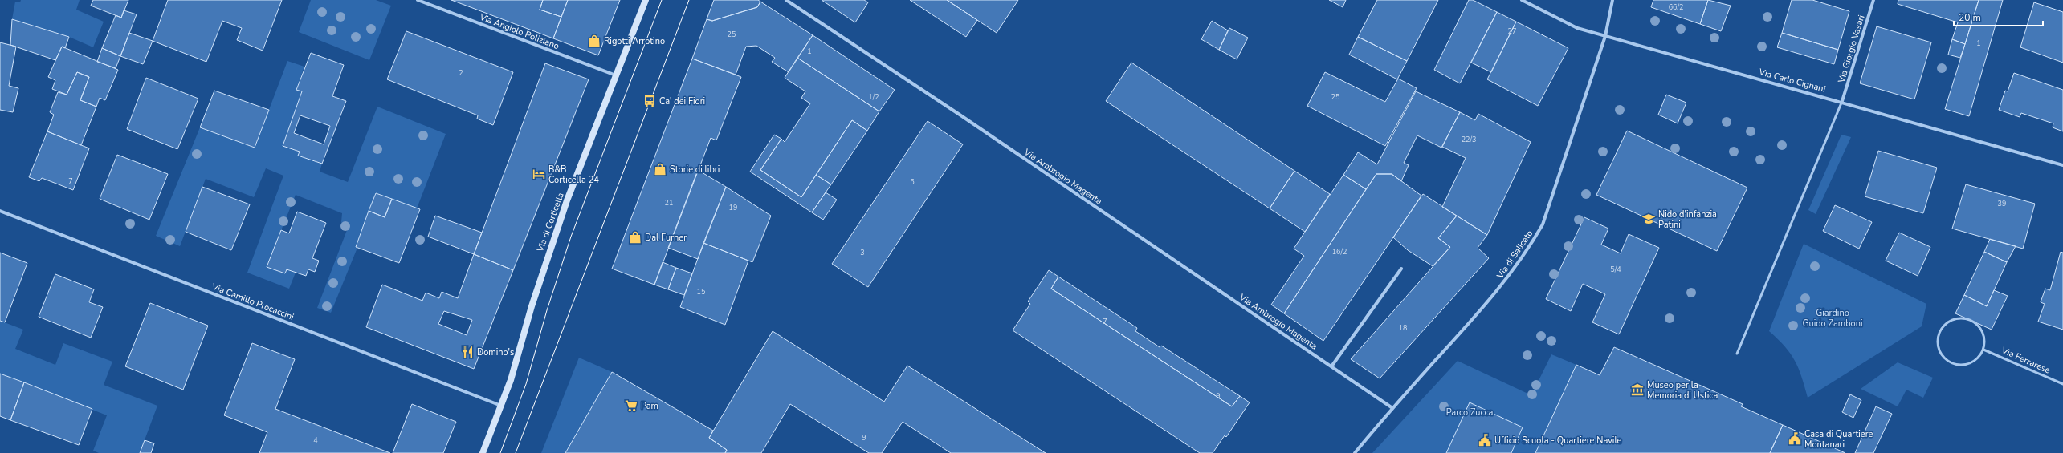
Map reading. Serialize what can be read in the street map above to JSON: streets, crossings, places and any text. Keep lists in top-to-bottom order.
{
  "streets": {
    "main road": ["Via di Corticella"],
    "street": [
      "Via Angiolo Poliziano",
      "Via Giorgio Vasari",
      "Via Carlo Cignani",
      "Via Ambrogio Magenta",
      "Via di Saliceto",
      "Via Camillo Procaccini"
    ],
    "lane": ["Via Ferrarese"]
  },
  "crossings": [
    ["Via Angiolo Poliziano", "Via di Corticella"],
    ["Via Giorgio Vasari", "Via Carlo Cignani"],
    ["Via Carlo Cignani", "Via di Saliceto"],
    ["Via Ambrogio Magenta", "Via di Saliceto"],
    ["Via di Corticella", "Via Camillo Procaccini"]
  ],
  "parks": ["Giardino Guido Zamboni", "Parco Zucca"],
  "places": {
    "shop": ["Rigotti Arrotino", "Storie di libri", "Dal Furner"],
    "bus stop": ["Ca' dei Fiori"],
    "hotel": ["B&B Corticella 24"],
    "school or university": ["Nido d'infanzia Patini"],
    "restaurant": ["Domino's"],
    "museum": ["Museo per la Memoria di Ustica"],
    "supermarket": ["Pam"],
    "public building": ["Casa di Quartiere Montanari", "Ufficio Scuola - Quartiere Navile"]
  },
  "house_numbers": [
    "66/2",
    "27",
    "25",
    "1",
    "1",
    "2",
    "1/2",
    "25",
    "22/3",
    "7",
    "5",
    "21",
    "39",
    "19",
    "16/2",
    "3",
    "5/4",
    "15",
    "7",
    "18",
    "9",
    "9",
    "4"
  ],
  "scale_bar": "20 m"
}
